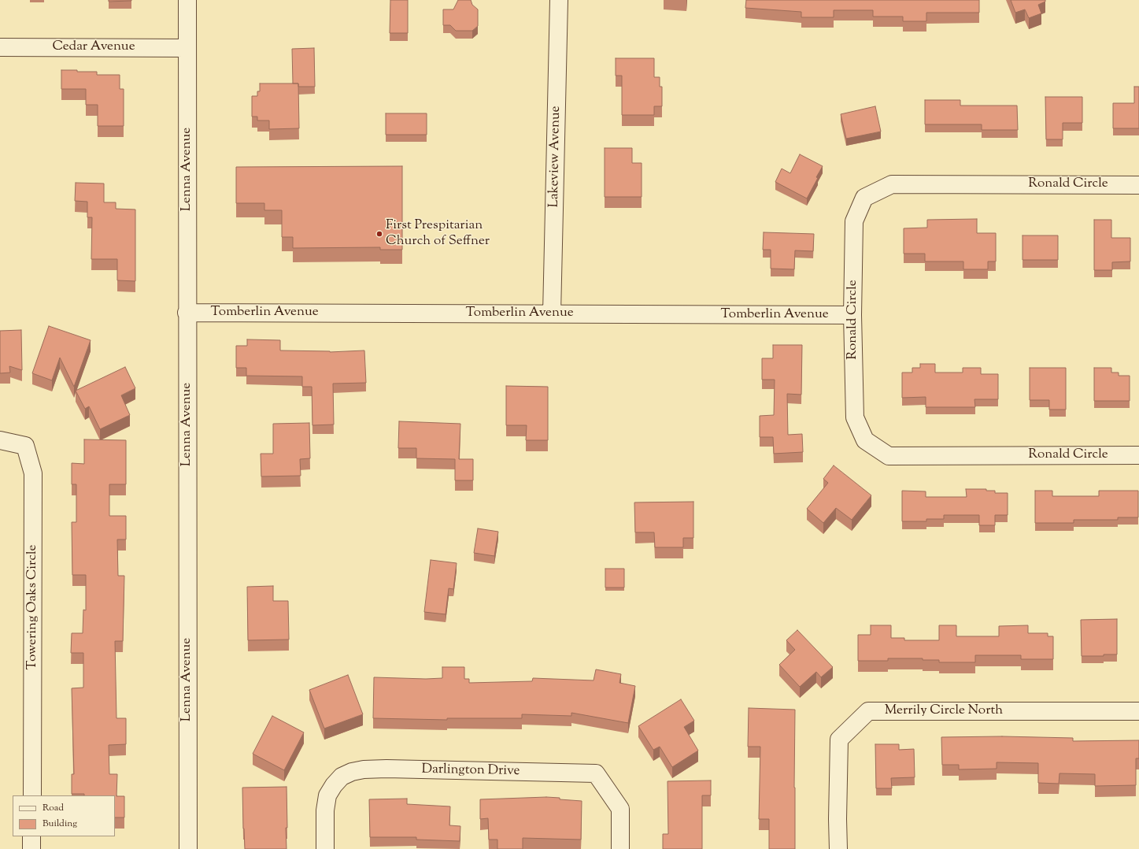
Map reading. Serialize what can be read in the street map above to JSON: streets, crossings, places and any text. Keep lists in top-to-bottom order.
{
  "streets": {
    "street": [
      "Cedar Avenue",
      "Lakeview Avenue",
      "Lenna Avenue",
      "Ronald Circle",
      "Tomberlin Avenue",
      "Towering Oaks Circle",
      "Merrily Circle North",
      "Darlington Drive"
    ]
  },
  "crossings": [
    ["Cedar Avenue", "Lenna Avenue"],
    ["Lakeview Avenue", "Tomberlin Avenue"],
    ["Lenna Avenue", "Tomberlin Avenue"],
    ["Ronald Circle", "Tomberlin Avenue"]
  ],
  "places": ["First Prespitarian Church of Seffner"],
  "legend": ["Road", "Building"]
}
